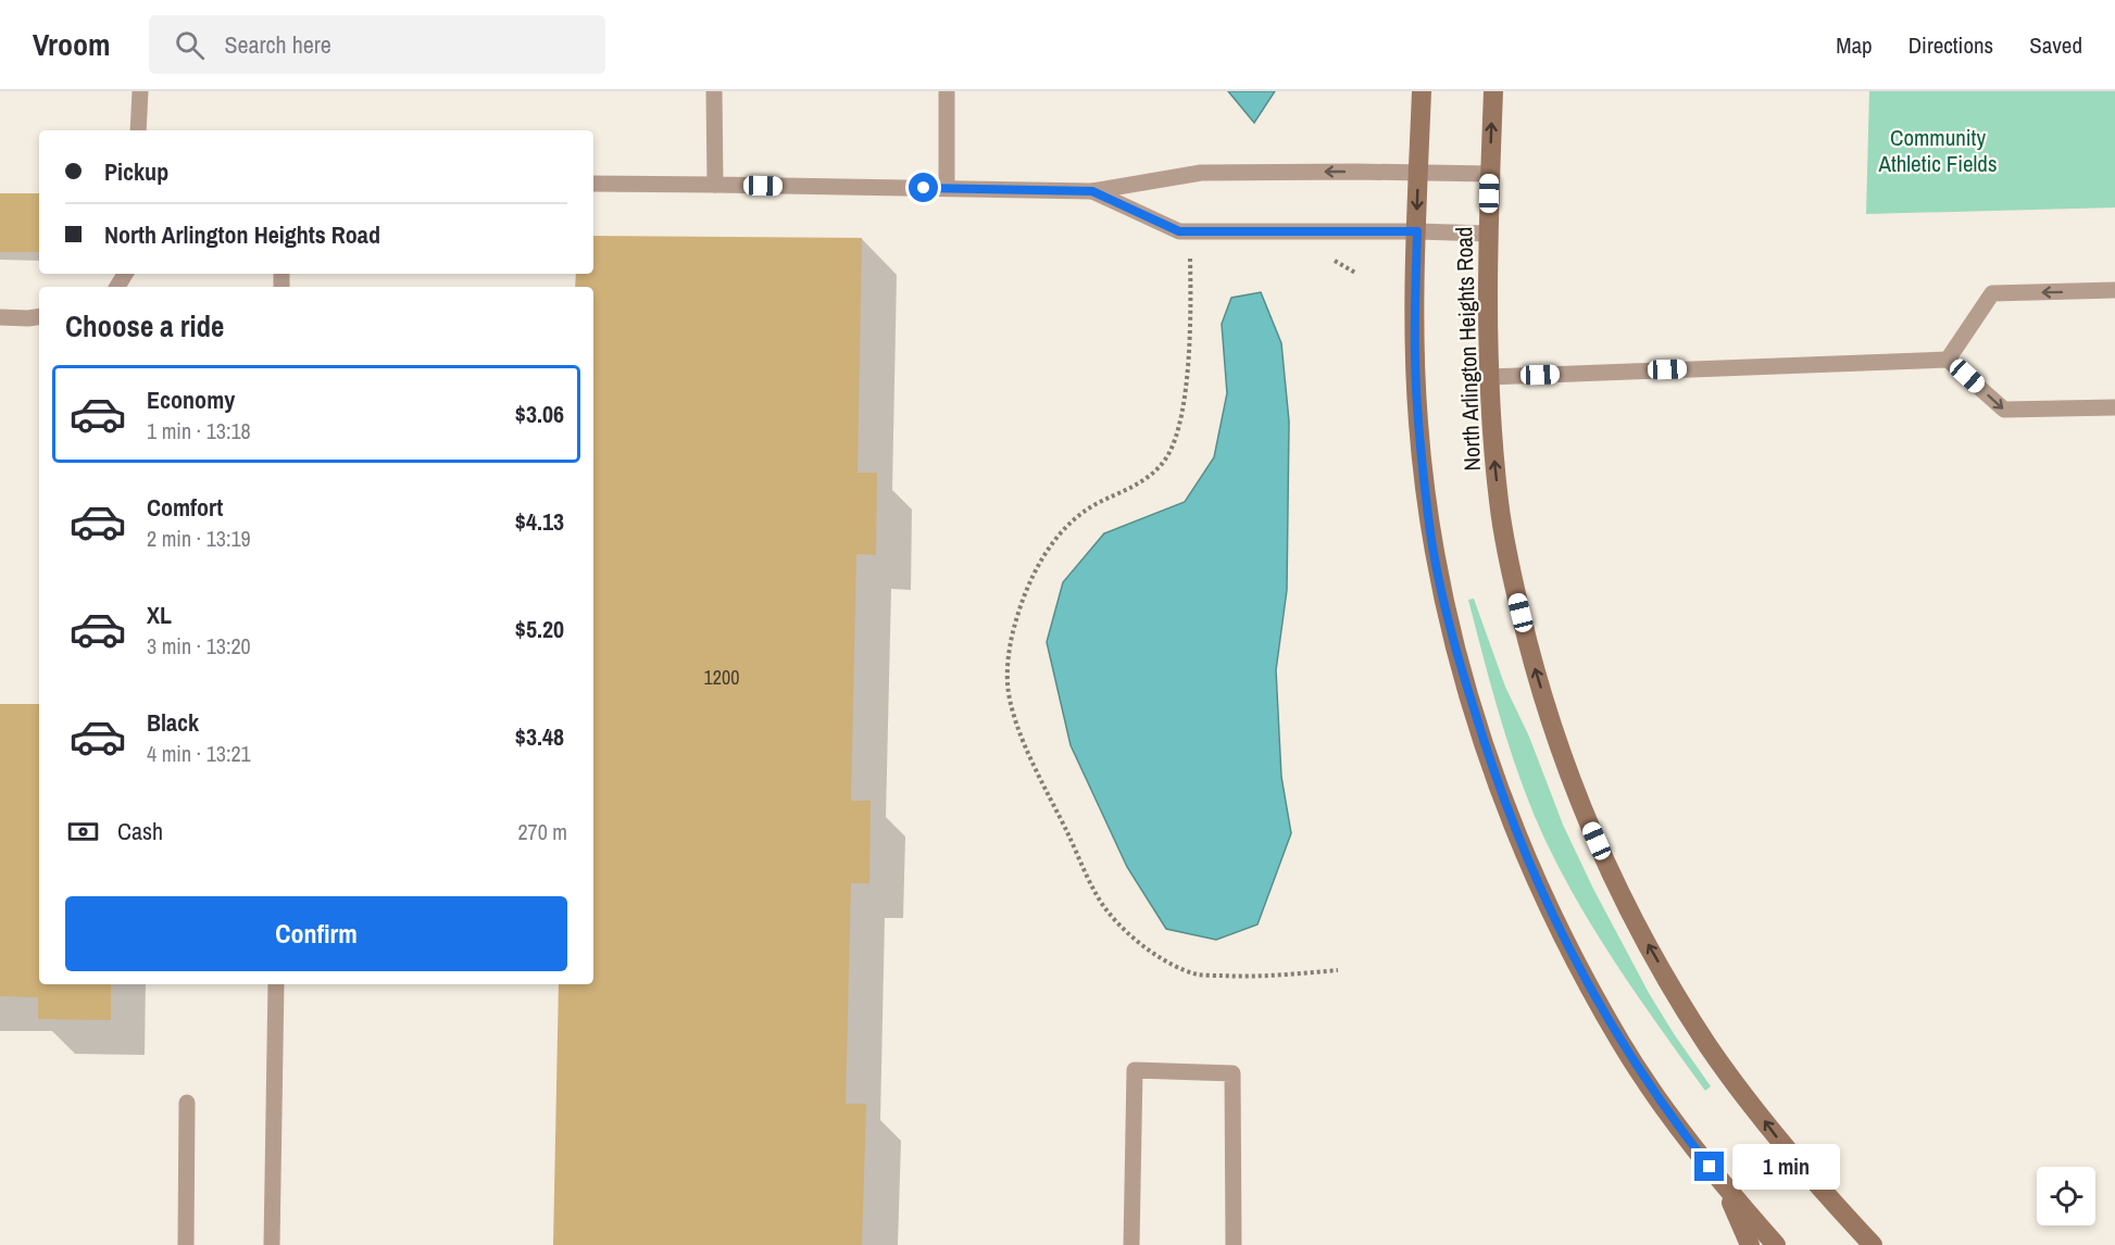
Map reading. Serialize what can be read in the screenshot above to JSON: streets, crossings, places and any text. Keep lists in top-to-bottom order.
{
  "streets": {
    "main road": ["North Arlington Heights Road"]
  },
  "parks": ["Community Athletic Fields"],
  "house_numbers": ["1200"],
  "page": {
    "header": "Vroom",
    "search": "Search here",
    "nav": ["Map", "Directions", "Saved"],
    "banner": ["Pickup", "North Arlington Heights Road"],
    "heading": "Choose a ride",
    "list": [
      {
        "name": "Economy",
        "note": "1 min · 13:18",
        "value": "$3.06"
      },
      {
        "name": "Comfort",
        "note": "2 min · 13:19",
        "value": "$4.13"
      },
      {
        "name": "XL",
        "note": "3 min · 13:20",
        "value": "$5.20"
      },
      {
        "name": "Black",
        "note": "4 min · 13:21",
        "value": "$3.48"
      }
    ],
    "pay": ["Cash", "270 m"],
    "buttons": "Confirm",
    "bubble": "1 min"
  }
}
